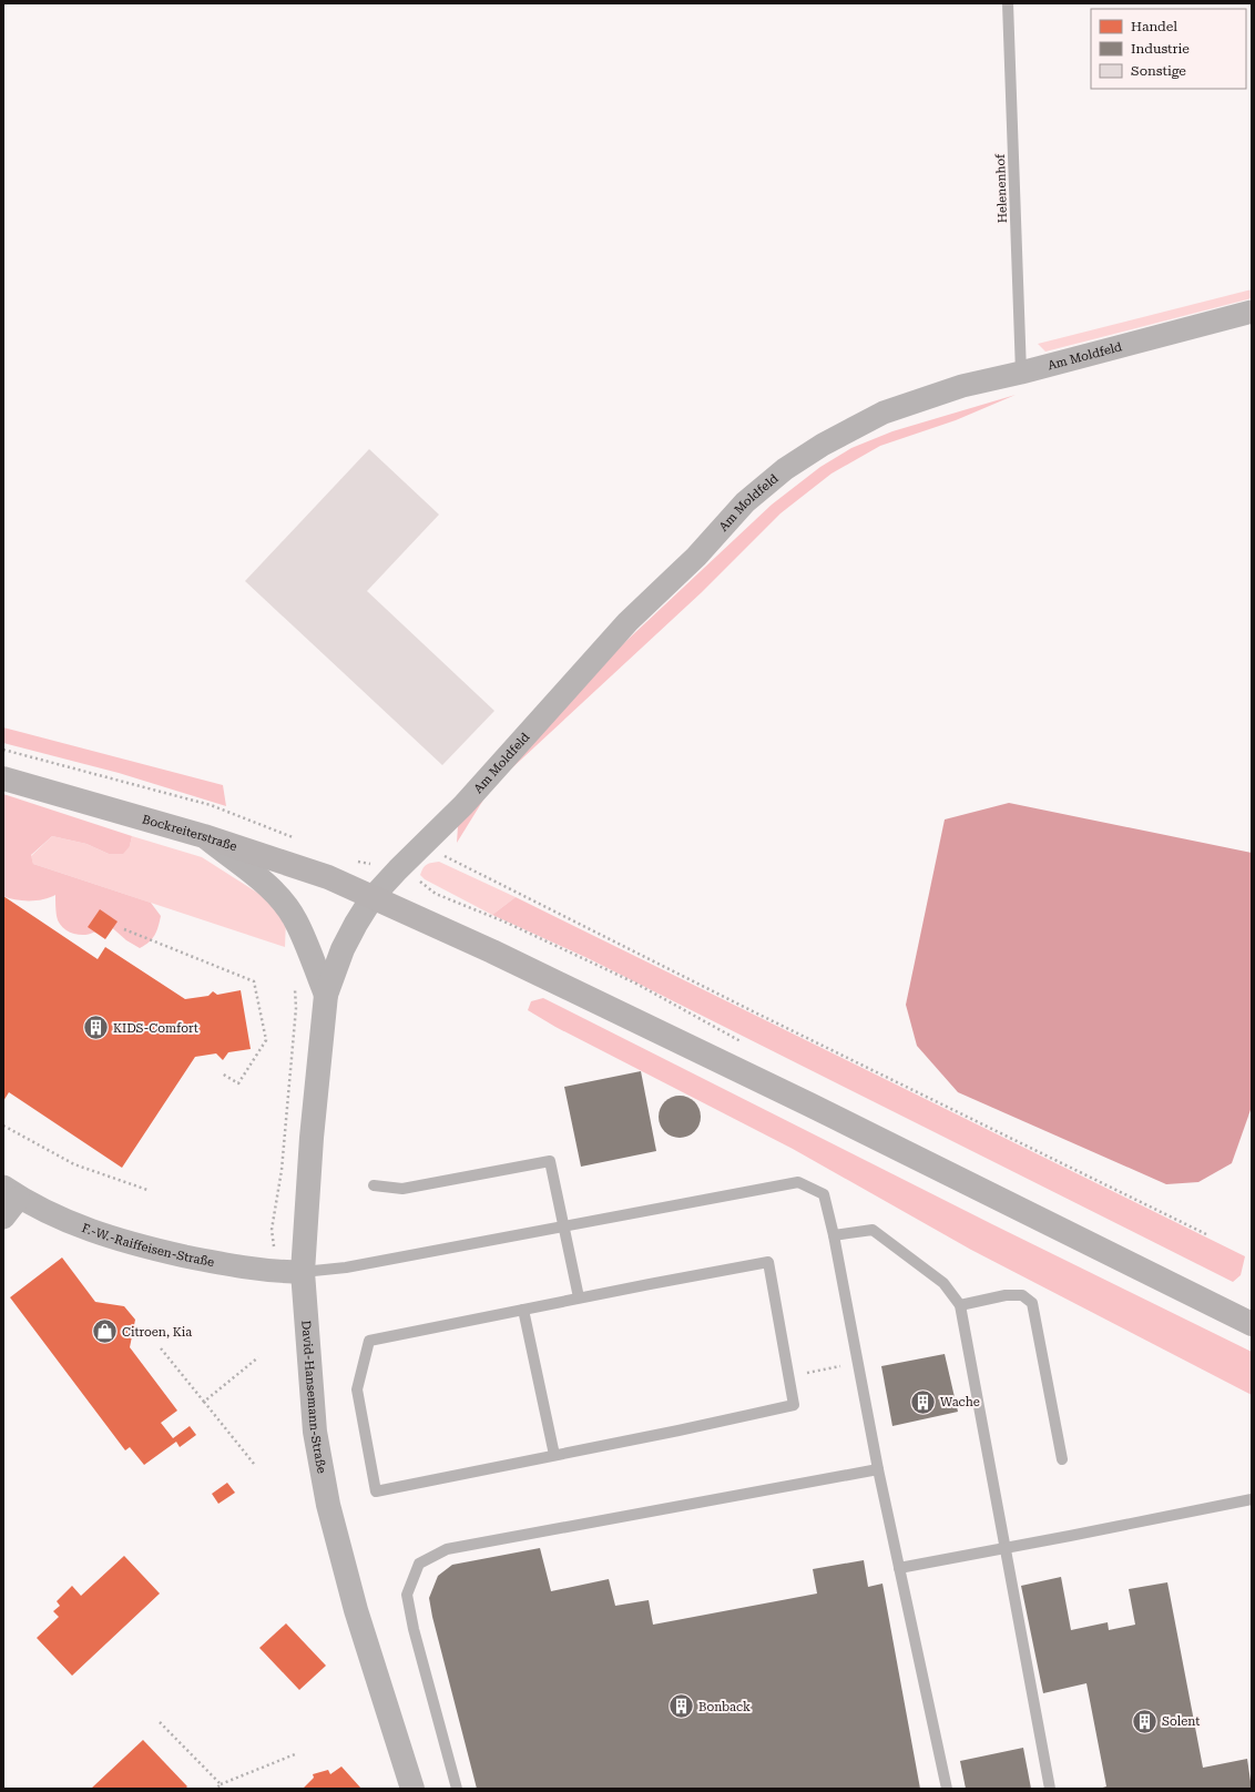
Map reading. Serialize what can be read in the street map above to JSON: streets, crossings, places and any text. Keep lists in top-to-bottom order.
{
  "streets": {
    "main road": ["Bockreiterstraße"],
    "street": ["Am Moldfeld", "F.-W.-Raiffeisen-Straße", "David-Hansemann-Straße"],
    "lane": ["Helenenhof"]
  },
  "crossings": [
    ["Helenenhof", "Am Moldfeld"],
    ["Am Moldfeld", "Bockreiterstraße"],
    ["Am Moldfeld", "David-Hansemann-Straße"],
    ["Bockreiterstraße", "David-Hansemann-Straße"],
    ["F.-W.-Raiffeisen-Straße", "David-Hansemann-Straße"]
  ],
  "places": {
    "building": [
      "KIDS-Comfort",
      "Wache",
      "Bonback",
      "Solent"
    ],
    "shop": ["Citroen, Kia"]
  },
  "legend": ["Handel", "Industrie", "Sonstige"]
}
